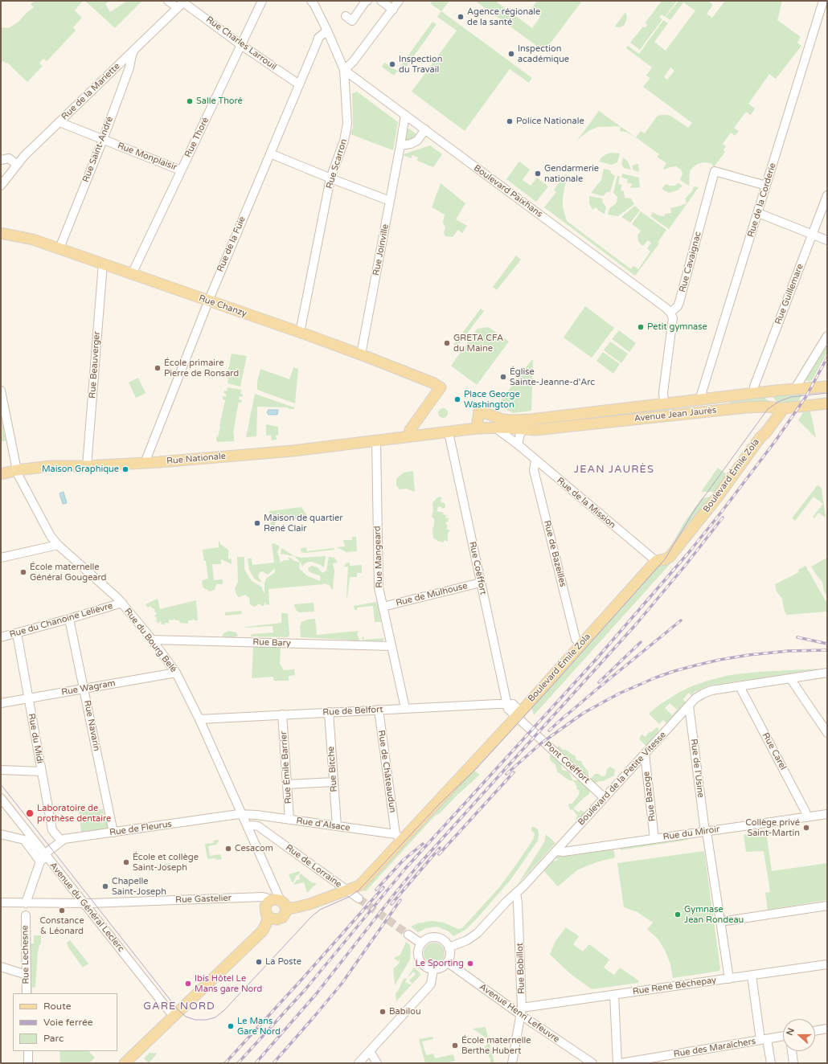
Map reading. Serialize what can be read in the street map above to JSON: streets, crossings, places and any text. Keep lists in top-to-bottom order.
{
  "streets": {
    "main road": [
      "Rue Chanzy",
      "Avenue Jean Jaurès",
      "Rue Nationale",
      "Boulevard Émile Zola"
    ],
    "street": [
      "Rue Charles Larrouil",
      "Rue de la Mariette",
      "Rue Thoré",
      "Rue Saint-André",
      "Rue Monplaisir",
      "Rue Scarron",
      "Boulevard Paixhans",
      "Rue de la Corderie",
      "Rue de la Fuie",
      "Rue Joinville",
      "Rue Cavaignac",
      "Rue Guillemare",
      "Rue Beauverger",
      "Rue de la Mission",
      "Rue de Bazeilles",
      "Rue Mangeard",
      "Rue Coëffort",
      "Rue de Mulhouse",
      "Rue du Chanoine Lelièvre",
      "Rue du Bourg Belé",
      "Rue Bary",
      "Rue Wagram",
      "Rue de Belfort",
      "Rue Navarin",
      "Rue du Midi",
      "Rue Carel",
      "Pont Coëffort",
      "Rue Émile Barrier",
      "Rue de l'Usine",
      "Rue Bitche",
      "Rue de Châteaudun",
      "Boulevard de la Petite Vitesse",
      "Rue Bazoge",
      "Rue d'Alsace",
      "Rue de Fleurus",
      "Rue du Miroir",
      "Rue de Lorraine",
      "Rue Gastelier",
      "Avenue du Général Leclerc",
      "Rue Lechesne",
      "Rue Bobillot",
      "Rue René Béchepay",
      "Avenue Henri Lefeuvre",
      "Rue des Maraîchers"
    ]
  },
  "crossings": [
    ["Rue Charles Larrouil", "Rue de la Mariette"],
    ["Rue Charles Larrouil", "Rue Thoré"],
    ["Rue Charles Larrouil", "Rue de la Fuie"],
    ["Rue de la Mariette", "Rue Saint-André"],
    ["Rue de la Mariette", "Rue Monplaisir"],
    ["Rue Thoré", "Rue Monplaisir"],
    ["Rue Thoré", "Rue Chanzy"],
    ["Rue Saint-André", "Rue Monplaisir"],
    ["Rue Saint-André", "Rue Chanzy"],
    ["Rue Scarron", "Boulevard Paixhans"],
    ["Rue Scarron", "Rue de la Fuie"],
    ["Rue Scarron", "Rue Chanzy"],
    ["Boulevard Paixhans", "Rue Joinville"],
    ["Boulevard Paixhans", "Rue Cavaignac"],
    ["Rue de la Corderie", "Rue Cavaignac"],
    ["Rue de la Corderie", "Avenue Jean Jaurès"],
    ["Rue de la Fuie", "Rue Chanzy"],
    ["Rue de la Fuie", "Rue Nationale"],
    ["Rue Joinville", "Rue Chanzy"],
    ["Rue Guillemare", "Avenue Jean Jaurès"],
    ["Rue Chanzy", "Rue Beauverger"],
    ["Rue Chanzy", "Rue Nationale"],
    ["Rue Beauverger", "Rue Nationale"],
    ["Avenue Jean Jaurès", "Boulevard Émile Zola"],
    ["Avenue Jean Jaurès", "Rue de la Mission"],
    ["Rue Nationale", "Rue Mangeard"],
    ["Rue Nationale", "Rue du Bourg Belé"],
    ["Boulevard Émile Zola", "Rue de la Mission"],
    ["Boulevard Émile Zola", "Rue de Bazeilles"],
    ["Boulevard Émile Zola", "Rue du Bourg Belé"],
    ["Boulevard Émile Zola", "Pont Coëffort"],
    ["Boulevard Émile Zola", "Rue de Châteaudun"],
    ["Boulevard Émile Zola", "Rue d'Alsace"],
    ["Boulevard Émile Zola", "Rue de Lorraine"],
    ["Boulevard Émile Zola", "Rue Gastelier"],
    ["Rue de la Mission", "Rue de Bazeilles"],
    ["Rue Mangeard", "Rue de Mulhouse"],
    ["Rue Mangeard", "Rue Bary"],
    ["Rue Mangeard", "Rue de Belfort"],
    ["Rue Coëffort", "Rue de Mulhouse"],
    ["Rue Coëffort", "Rue de Belfort"],
    ["Rue Coëffort", "Pont Coëffort"],
    ["Rue du Chanoine Lelièvre", "Rue du Bourg Belé"],
    ["Rue du Chanoine Lelièvre", "Rue Navarin"],
    ["Rue du Chanoine Lelièvre", "Rue du Midi"],
    ["Rue du Bourg Belé", "Rue Bary"],
    ["Rue du Bourg Belé", "Rue Wagram"],
    ["Rue du Bourg Belé", "Rue de Belfort"],
    ["Rue du Bourg Belé", "Rue d'Alsace"],
    ["Rue du Bourg Belé", "Rue de Fleurus"],
    ["Rue du Bourg Belé", "Rue de Lorraine"],
    ["Rue du Bourg Belé", "Rue Gastelier"],
    ["Rue Wagram", "Rue Navarin"],
    ["Rue Wagram", "Rue du Midi"],
    ["Rue de Belfort", "Pont Coëffort"],
    ["Rue de Belfort", "Rue Émile Barrier"],
    ["Rue de Belfort", "Rue Bitche"],
    ["Rue de Belfort", "Rue de Châteaudun"],
    ["Rue Navarin", "Rue de Fleurus"],
    ["Rue du Midi", "Rue de Fleurus"],
    ["Rue Carel", "Boulevard de la Petite Vitesse"],
    ["Rue Carel", "Rue du Miroir"],
    ["Pont Coëffort", "Boulevard de la Petite Vitesse"],
    ["Rue Émile Barrier", "Rue d'Alsace"],
    ["Rue de l'Usine", "Boulevard de la Petite Vitesse"],
    ["Rue de l'Usine", "Rue du Miroir"],
    ["Rue de l'Usine", "Rue René Béchepay"],
    ["Rue Bitche", "Rue d'Alsace"],
    ["Rue de Châteaudun", "Rue d'Alsace"],
    ["Boulevard de la Petite Vitesse", "Rue Bazoge"],
    ["Boulevard de la Petite Vitesse", "Rue du Miroir"],
    ["Boulevard de la Petite Vitesse", "Rue Bobillot"],
    ["Boulevard de la Petite Vitesse", "Avenue Henri Lefeuvre"],
    ["Rue Bazoge", "Rue du Miroir"],
    ["Rue d'Alsace", "Rue de Fleurus"],
    ["Rue de Fleurus", "Avenue du Général Leclerc"],
    ["Rue Gastelier", "Avenue du Général Leclerc"],
    ["Rue Bobillot", "Rue René Béchepay"],
    ["Rue Bobillot", "Avenue Henri Lefeuvre"],
    ["Rue René Béchepay", "Avenue Henri Lefeuvre"]
  ],
  "districts": ["JEAN JAURÈS", "GARE NORD"],
  "places": [
    "Agence régionale de la santé",
    "Inspection académique",
    "Inspection du Travail",
    "Salle Thoré",
    "Police Nationale",
    "Gendarmerie nationale",
    "Petit gymnase",
    "GRETA CFA du Maine",
    "École primaire Pierre de Ronsard",
    "Église Sainte-Jeanne-d'Arc",
    "Place George Washington",
    "Maison Graphique",
    "Maison de quartier René Clair",
    "École maternelle Général Gougeard",
    "Laboratoire de prothèse dentaire",
    "Collège privé Saint-Martin",
    "Cesacom",
    "École et collège Saint-Joseph",
    "Chapelle Saint-Joseph",
    "Constance & Léonard",
    "Gymnase Jean Rondeau",
    "La Poste",
    "Le Sporting",
    "Ibis Hôtel Le Mans gare Nord",
    "Babilou",
    "Le Mans Gare Nord",
    "École maternelle Berthe Hubert"
  ],
  "legend": ["Route", "Voie ferrée", "Parc"],
  "north": "left"
}
